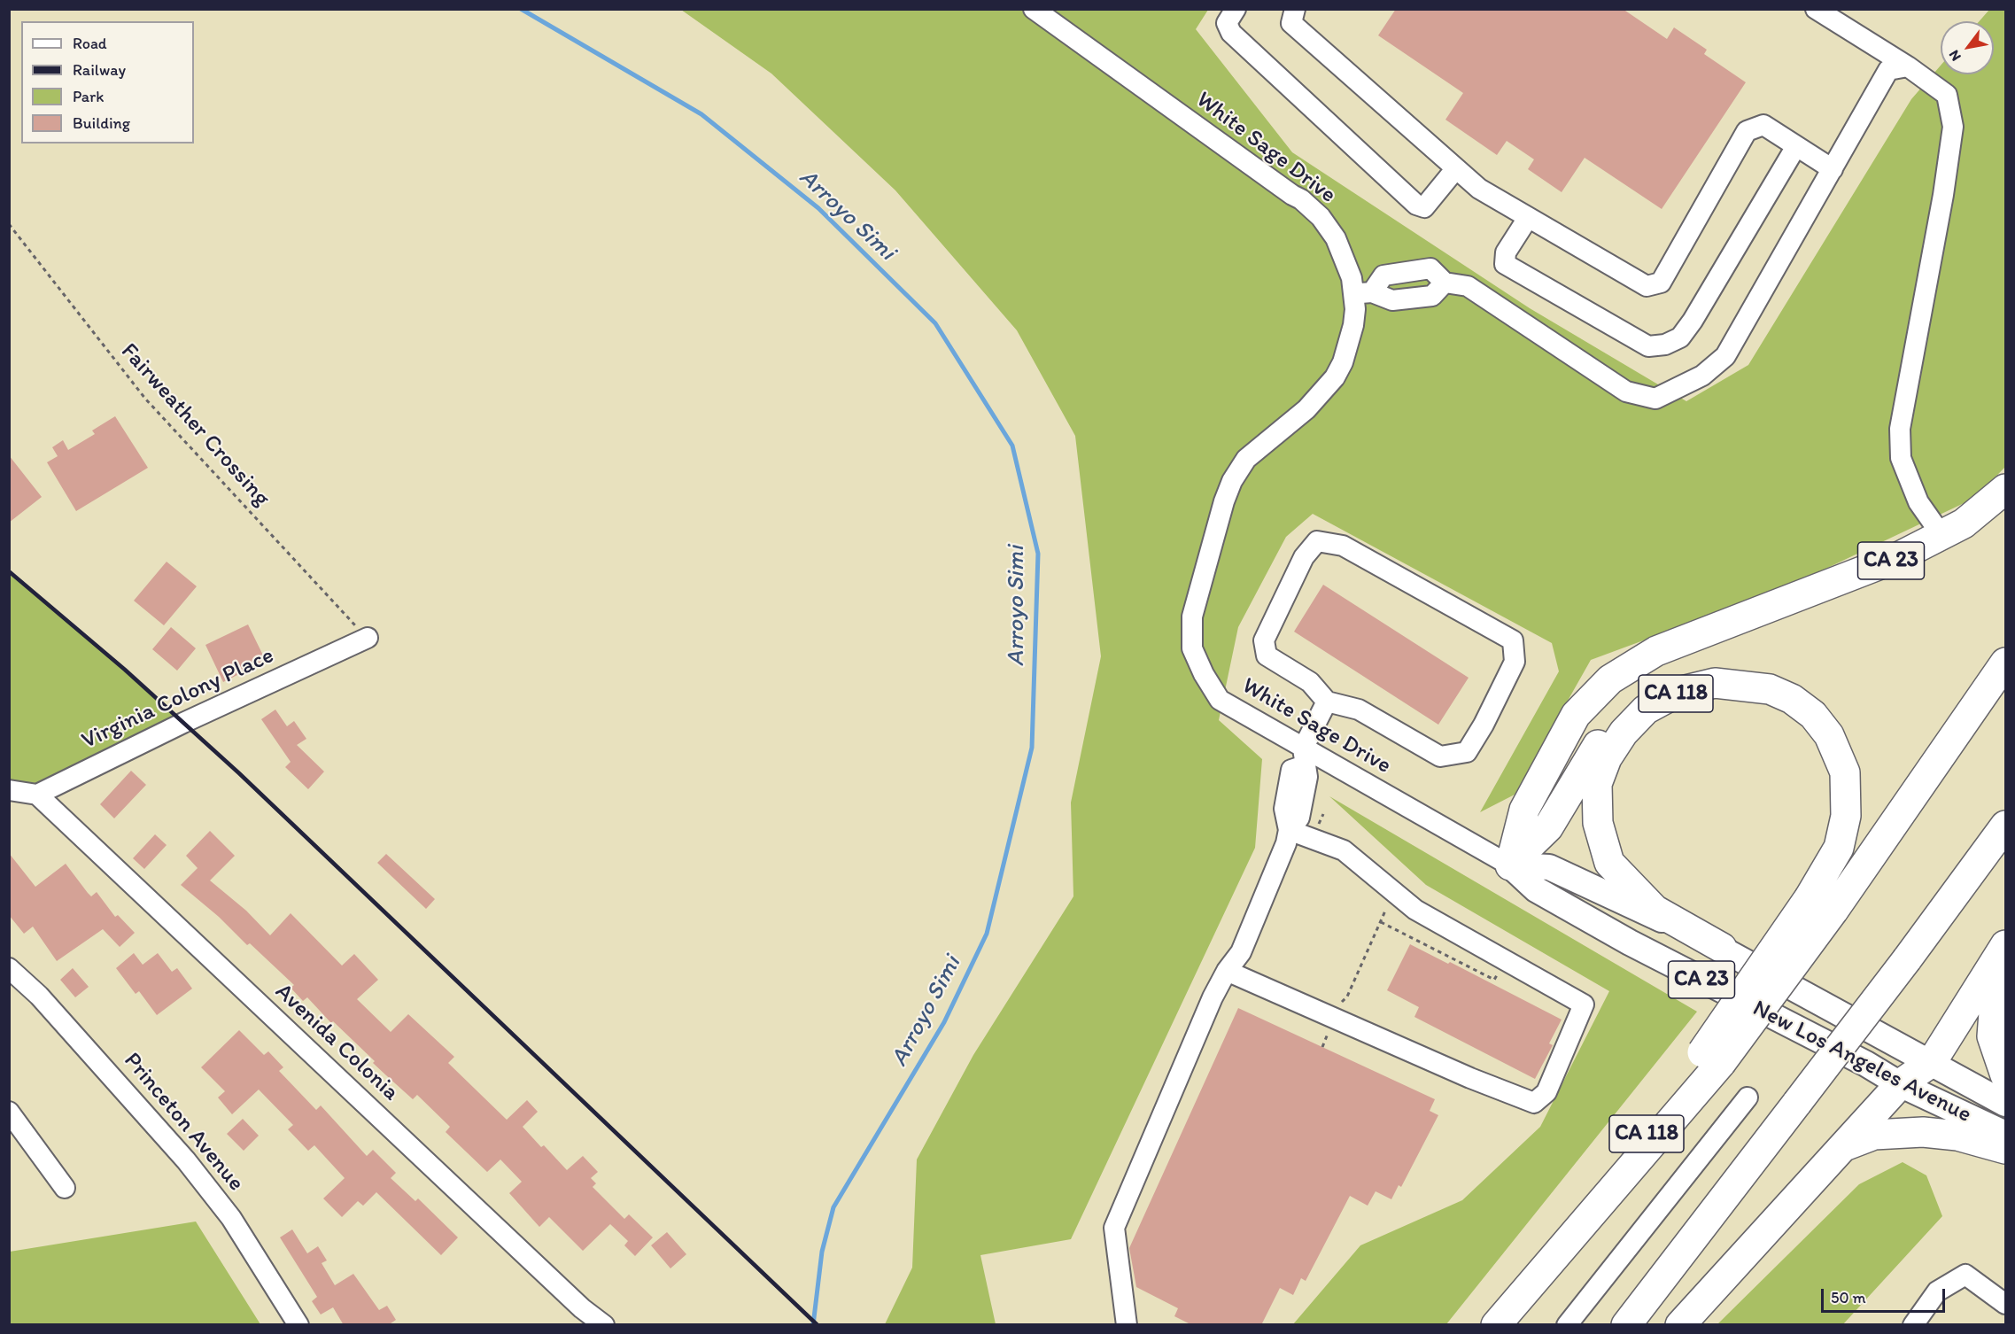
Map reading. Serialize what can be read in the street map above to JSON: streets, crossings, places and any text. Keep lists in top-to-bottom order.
{
  "streets": {
    "highway": ["CA 23", "CA 118"],
    "main road": ["New Los Angeles Avenue"],
    "street": [
      "White Sage Drive",
      "Virginia Colony Place",
      "Avenida Colonia",
      "Princeton Avenue"
    ],
    "path": ["Fairweather Crossing"]
  },
  "crossings": [
    ["White Sage Drive", "CA 23"],
    ["White Sage Drive", "New Los Angeles Avenue"],
    ["Fairweather Crossing", "Virginia Colony Place"],
    ["CA 23", "New Los Angeles Avenue"],
    ["CA 118", "New Los Angeles Avenue"],
    ["Virginia Colony Place", "Avenida Colonia"]
  ],
  "water": ["Arroyo Simi"],
  "legend": [
    "Road",
    "Railway",
    "Park",
    "Building"
  ],
  "scale_bar": "50 m",
  "north": "bottom left"
}
